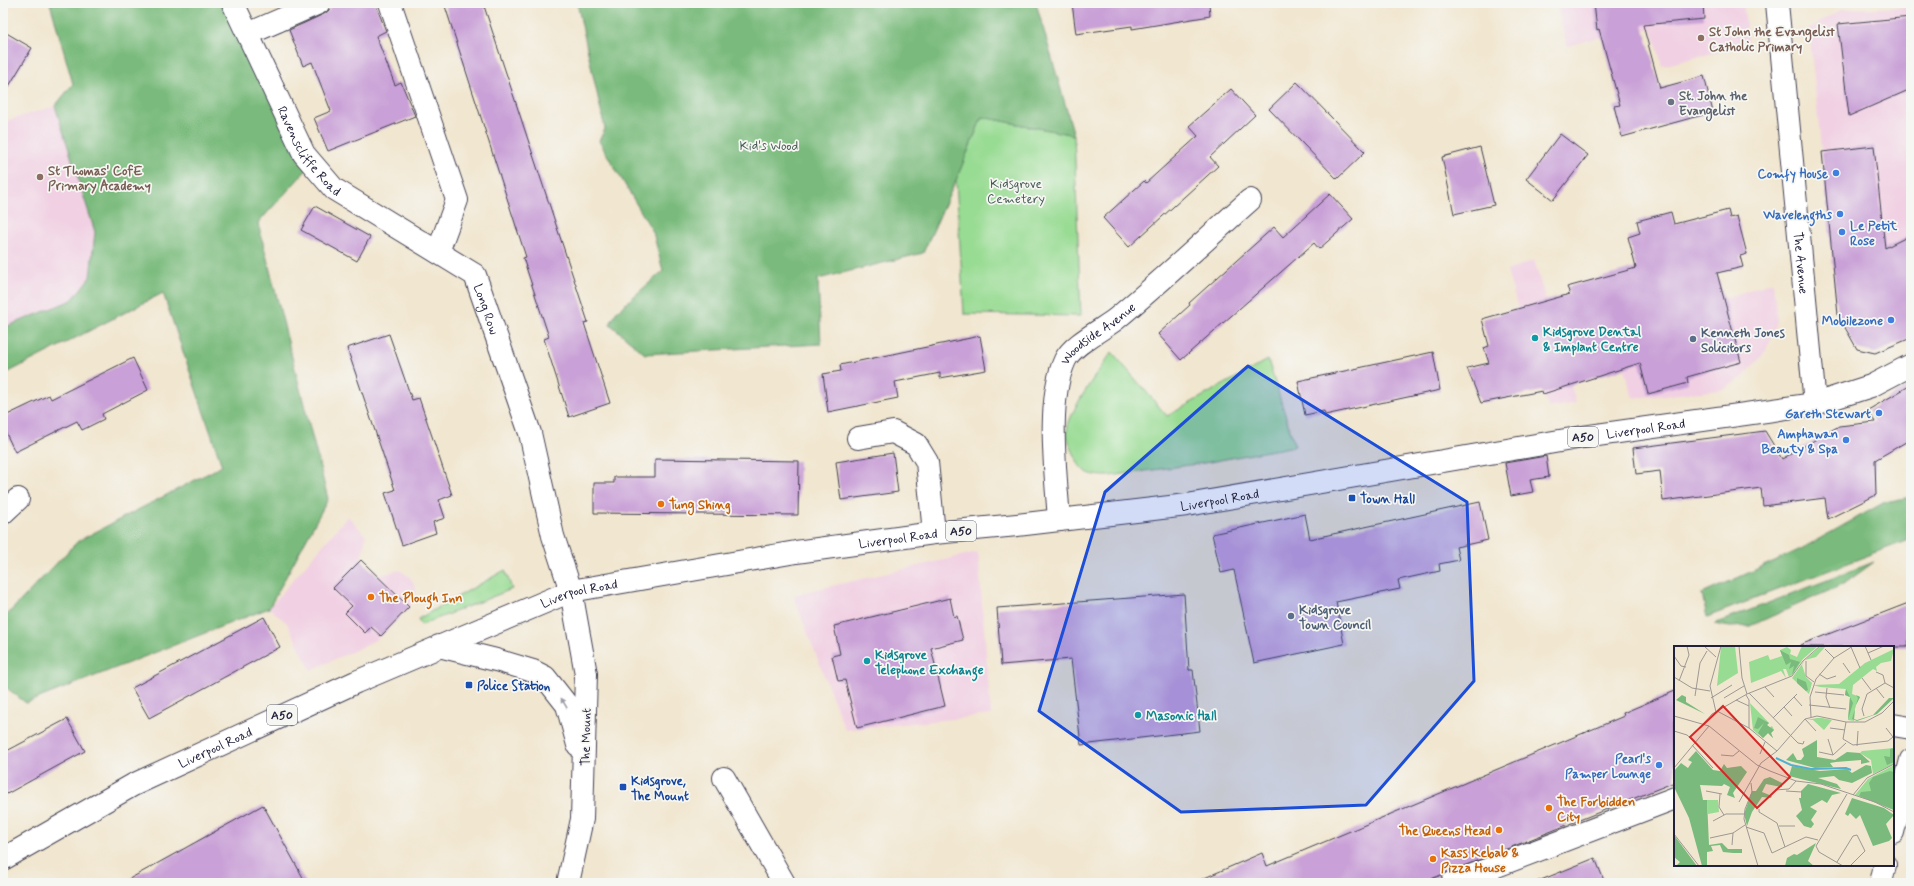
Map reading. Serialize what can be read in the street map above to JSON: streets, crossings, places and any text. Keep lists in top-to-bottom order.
{
  "streets": {
    "street": [
      "Ravenscliffe Road",
      "The Avenue",
      "Long Row",
      "Woodside Avenue",
      "Liverpool Road",
      "A50",
      "The Mount"
    ]
  },
  "crossings": [
    ["Ravenscliffe Road", "Long Row"],
    ["The Avenue", "Liverpool Road"],
    ["Long Row", "Liverpool Road"],
    ["Long Row", "The Mount"],
    ["Woodside Avenue", "Liverpool Road"],
    ["Liverpool Road", "The Mount"]
  ],
  "parks": ["Kid's Wood", "Kidsgrove Cemetery"],
  "places": {
    "other": [
      "St John the Evangelist Catholic Primary",
      "St. John the Evangelist",
      "Comfy House",
      "St Thomas' CofE Primary Academy",
      "Wavelengths",
      "Le Petit Rose",
      "Mobilezone",
      "Kidsgrove Dental & Implant Centre",
      "Kenneth Jones Solicitors",
      "Gareth Stewart",
      "Amphawan Beauty & Spa",
      "Tung Shing",
      "The Plough Inn",
      "Kidsgrove Town Council",
      "Kidsgrove Telephone Exchange",
      "Masonic Hall",
      "Pearl's Pamper Lounge",
      "The Forbidden City",
      "The Queens Head",
      "Kass Kebab & Pizza House"
    ],
    "transit": ["Town Hall", "Police Station", "Kidsgrove, The Mount"]
  }
}
